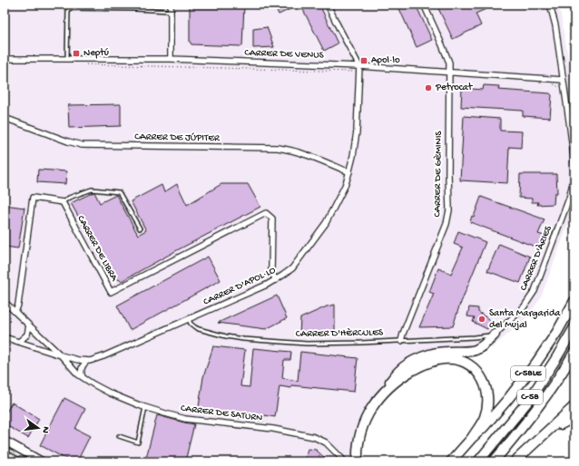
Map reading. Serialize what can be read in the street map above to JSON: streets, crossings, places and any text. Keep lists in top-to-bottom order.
{
  "streets": {
    "highway": ["C-58LE", "C-58"],
    "street": [
      "CARRER DE VENUS",
      "CARRER DE JÚPITER",
      "CARRER DE GÈMINIS",
      "CARRER DE LIBRA",
      "CARRER D'ÀRIES",
      "CARRER D'APOL·LO",
      "CARRER DE SATURN"
    ],
    "lane": ["CARRER D'HÈRCULES"]
  },
  "crossings": [
    ["CARRER DE VENUS", "CARRER DE GÈMINIS"],
    ["CARRER DE VENUS", "CARRER D'APOL·LO"],
    ["CARRER DE JÚPITER", "CARRER D'APOL·LO"],
    ["CARRER DE GÈMINIS", "CARRER D'HÈRCULES"],
    ["CARRER DE LIBRA", "CARRER D'APOL·LO"],
    ["CARRER D'ÀRIES", "CARRER D'HÈRCULES"],
    ["CARRER D'APOL·LO", "CARRER D'HÈRCULES"],
    ["CARRER D'APOL·LO", "CARRER DE SATURN"]
  ],
  "places": {
    "transit": ["Neptú", "Apol·lo"],
    "other": ["Petrocat", "Santa Margarida del Mujal"]
  },
  "north": "right"
}
